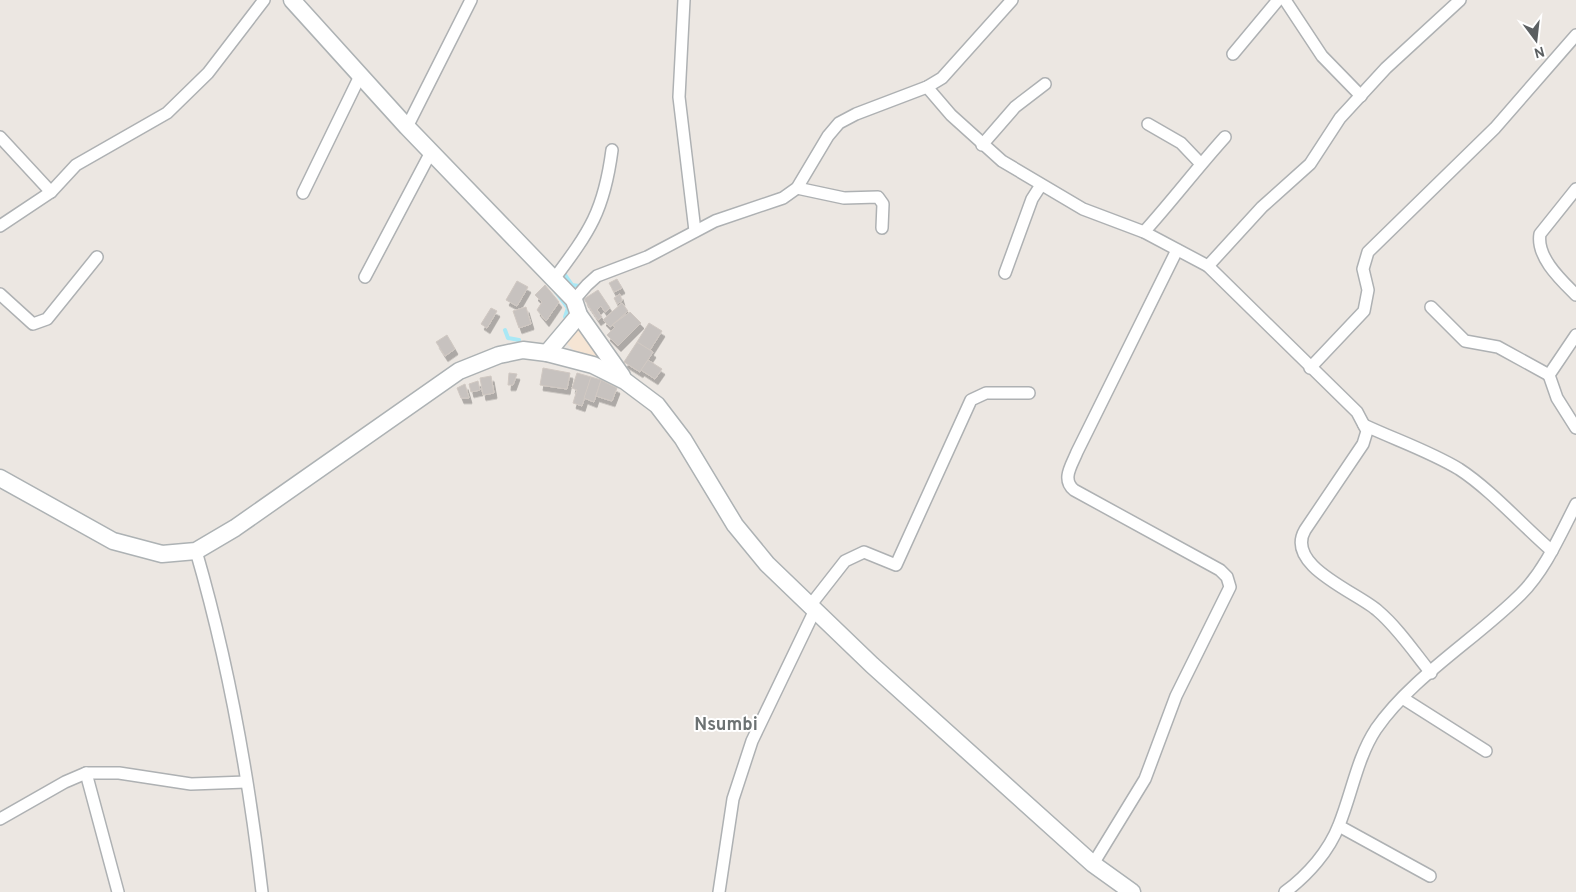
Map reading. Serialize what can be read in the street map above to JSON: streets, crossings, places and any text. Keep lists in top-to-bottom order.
{
  "districts": ["Nsumbi"],
  "north": "bottom"
}
